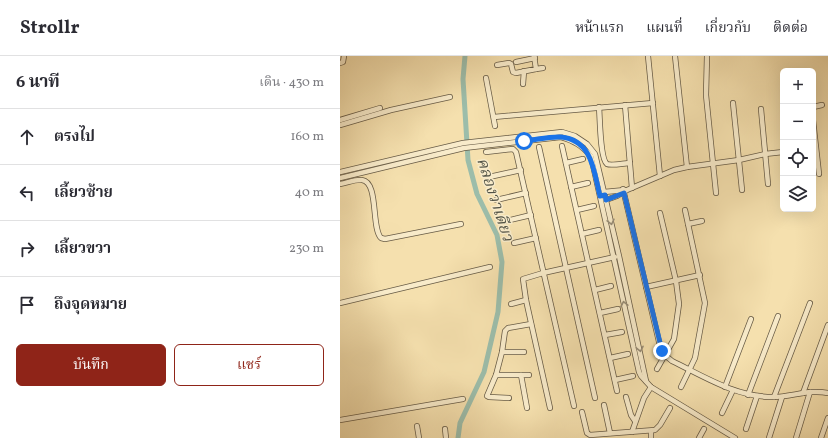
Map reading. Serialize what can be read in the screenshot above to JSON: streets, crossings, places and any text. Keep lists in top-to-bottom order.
{
  "water": ["คลองวาเดียว"],
  "page": {
    "header": "Strollr",
    "nav": [
      "หน้าแรก",
      "แผนที่",
      "เกี่ยวกับ",
      "ติดต่อ"
    ],
    "heading": ["6 นาที", "เดิน · 430 m"],
    "map_buttons": ["+", "−"],
    "list": [
      ["ตรงไป", "160 m"],
      ["เลี้ยวซ้าย", "40 m"],
      ["เลี้ยวขวา", "230 m"],
      "ถึงจุดหมาย"
    ],
    "buttons": ["บันทึก", "แชร์"]
  }
}
